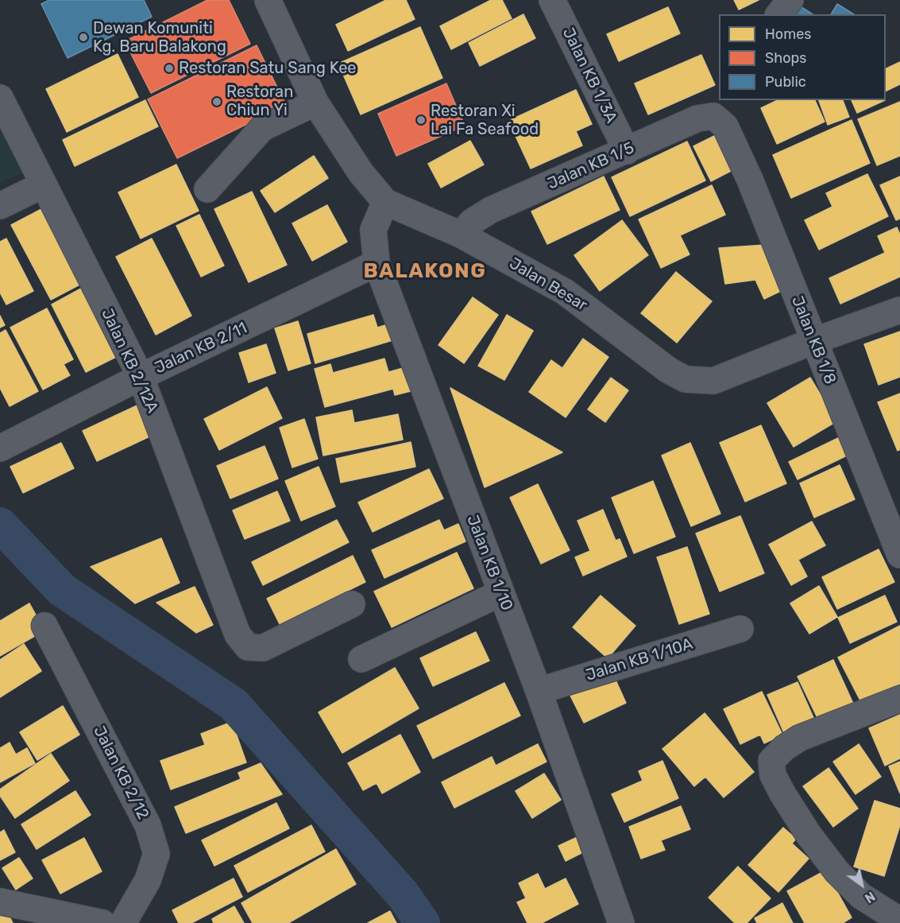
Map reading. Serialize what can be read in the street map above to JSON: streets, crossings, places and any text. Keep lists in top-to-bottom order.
{
  "streets": {
    "street": [
      "Jalan KB 1/3A",
      "Jalan KB 1/5",
      "Jalan Besar",
      "Jalan KB 1/8",
      "Jalan KB 2/11",
      "Jalan KB 2/12A",
      "Jalan KB 1/10",
      "Jalan KB 1/10A",
      "Jalan KB 2/12"
    ]
  },
  "crossings": [
    ["Jalan KB 1/3A", "Jalan KB 1/5"],
    ["Jalan KB 1/5", "Jalan Besar"],
    ["Jalan KB 1/5", "Jalan KB 1/8"],
    ["Jalan Besar", "Jalan KB 1/8"],
    ["Jalan Besar", "Jalan KB 1/10"],
    ["Jalan KB 2/11", "Jalan KB 2/12A"],
    ["Jalan KB 2/11", "Jalan KB 1/10"],
    ["Jalan KB 1/10", "Jalan KB 1/10A"]
  ],
  "districts": ["BALAKONG"],
  "places": [
    "Dewan Komuniti Kg. Baru Balakong",
    "Restoran Satu Sang Kee",
    "Restoran Chiun Yi",
    "Restoran Xi Lai Fa Seafood"
  ],
  "legend": ["Homes", "Shops", "Public"],
  "north": "bottom right"
}
